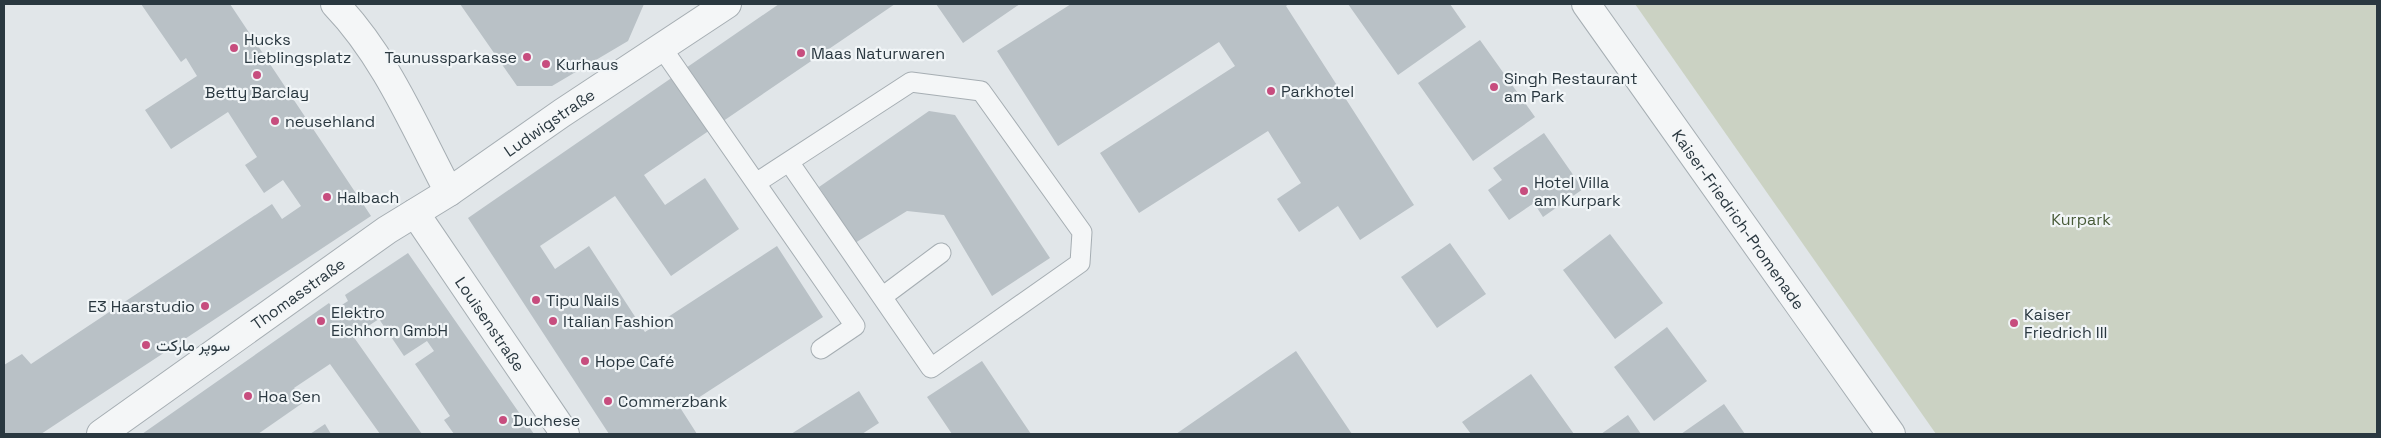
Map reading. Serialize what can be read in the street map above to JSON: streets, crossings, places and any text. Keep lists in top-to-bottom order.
{
  "streets": {
    "street": [
      "Ludwigstraße",
      "Kaiser-Friedrich-Promenade",
      "Thomasstraße",
      "Louisenstraße"
    ]
  },
  "crossings": [
    ["Ludwigstraße", "Thomasstraße"],
    ["Thomasstraße", "Louisenstraße"]
  ],
  "parks": ["Kurpark"],
  "places": [
    "Hucks Lieblingsplatz",
    "Maas Naturwaren",
    "Taunussparkasse",
    "Kurhaus",
    "Betty Barclay",
    "Singh Restaurant am Park",
    "Parkhotel",
    "neusehland",
    "Hotel Villa am Kurpark",
    "Halbach",
    "Tipu Nails",
    "E3 Haarstudio",
    "Elektro Eichhorn GmbH",
    "Italian Fashion",
    "Kaiser Friedrich III",
    "سوپر مارکت",
    "Hope Café",
    "Hoa Sen",
    "Commerzbank",
    "Duchese"
  ]
}
